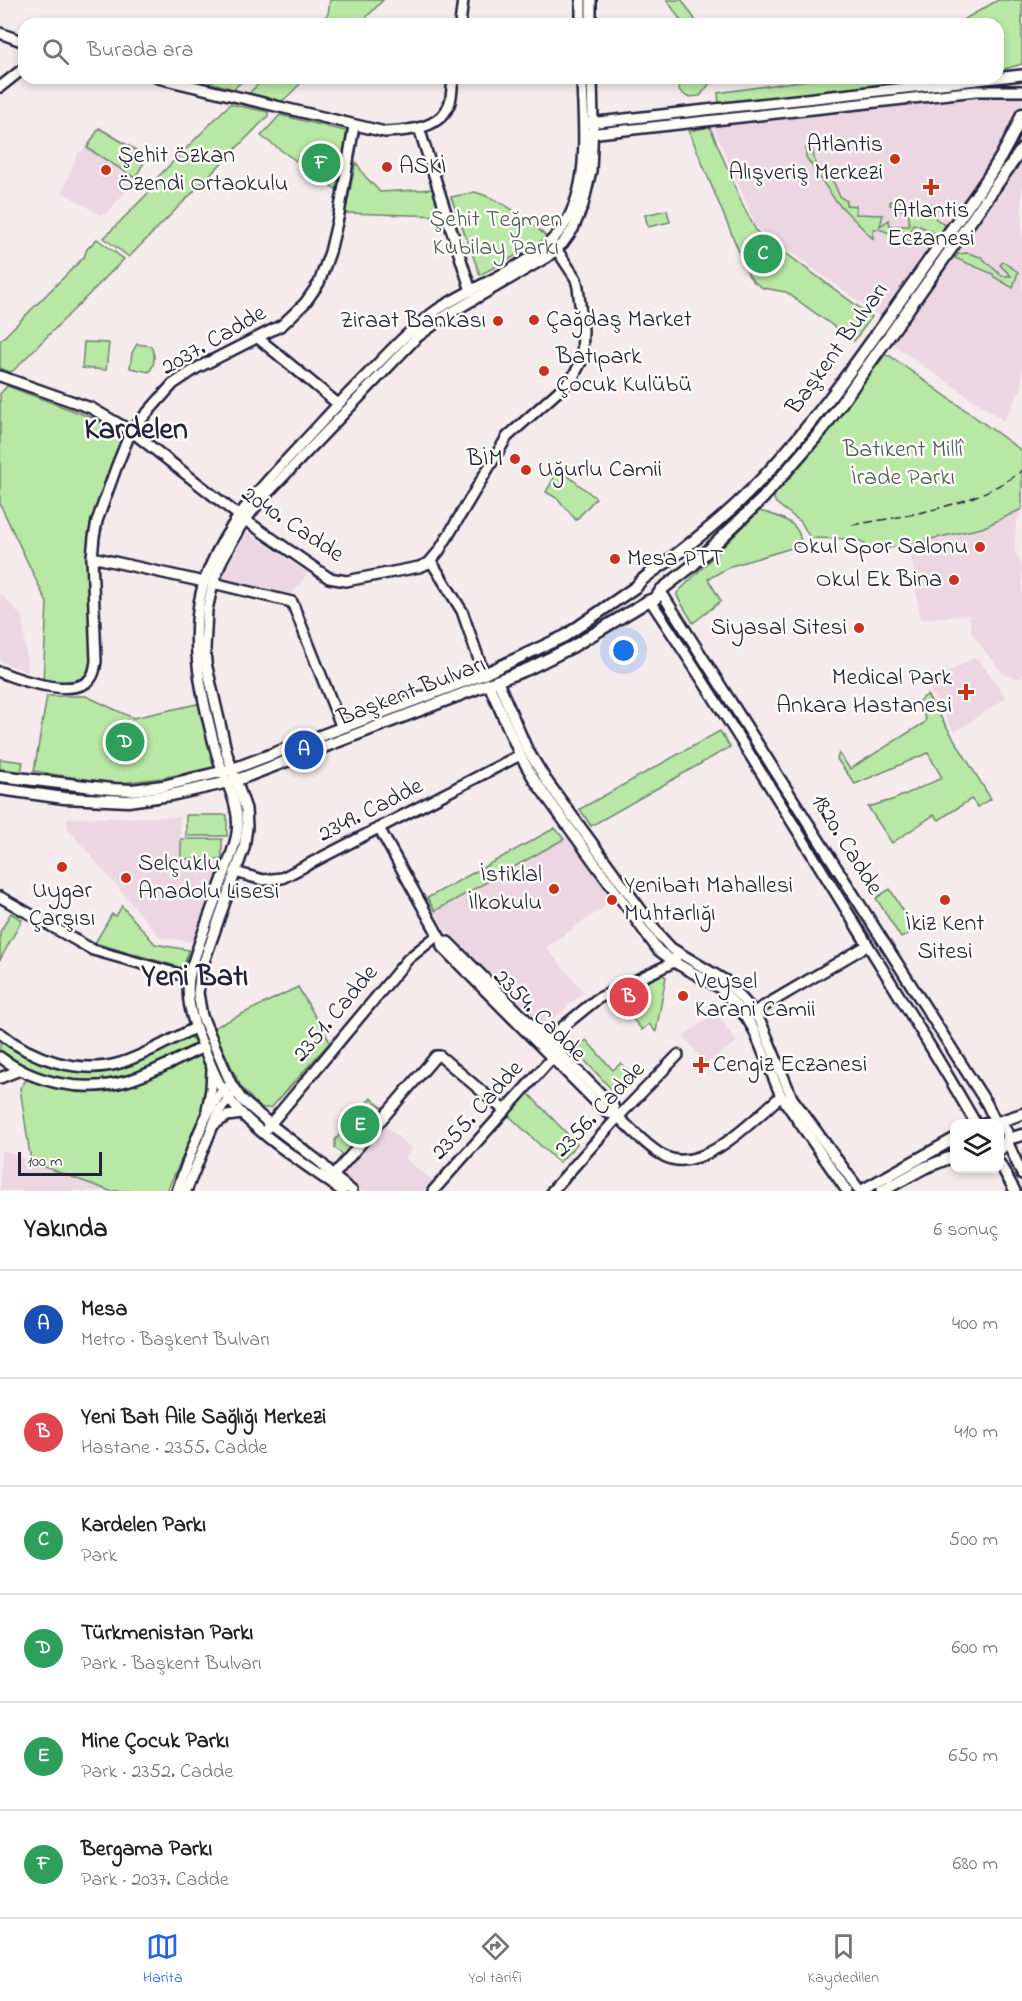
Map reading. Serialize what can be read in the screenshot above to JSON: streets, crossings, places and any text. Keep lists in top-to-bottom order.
{
  "streets": {
    "main road": ["Başkent Bulvarı"],
    "street": [
      "2037. Cadde",
      "2040. Cadde",
      "2349. Cadde",
      "1820. Cadde",
      "2351. Cadde",
      "2354. Cadde",
      "2356. Cadde",
      "2355. Cadde"
    ]
  },
  "crossings": [
    ["2037. Cadde", "2040. Cadde"],
    ["Başkent Bulvarı", "1820. Cadde"],
    ["2349. Cadde", "2354. Cadde"],
    ["2351. Cadde", "2354. Cadde"],
    ["2354. Cadde", "2356. Cadde"],
    ["2354. Cadde", "2355. Cadde"]
  ],
  "districts": ["Kardelen", "Yeni Batı"],
  "parks": ["Şehit Teğmen Kubilay Parkı", "Batıkent Millî İrade Parkı"],
  "places": {
    "other": [
      "Atlantis Alışveriş Merkezi",
      "ASKİ",
      "Şehit Özkan Özendi Ortaokulu",
      "Çağdaş Market",
      "Ziraat Bankası",
      "Batıpark Çocuk Kulübü",
      "BİM",
      "Uğurlu Camii",
      "Okul Spor Salonu",
      "Mesa PTT",
      "Okul Ek Bina",
      "Siyasal Sitesi",
      "Uygar Çarşısı",
      "Selçuklu Anadolu Lisesi",
      "İstiklal İlkokulu",
      "Yenibatı Mahallesi Muhtarlığı",
      "İkiz Kent Sitesi",
      "Veysel Karani Camii"
    ],
    "health": ["Atlantis Eczanesi", "Medical Park Ankara Hastanesi", "Cengiz Eczanesi"]
  },
  "scale_bar": "100 m",
  "page": {
    "search": "Burada ara",
    "pins": [
      "F",
      "C",
      "D",
      "A",
      "B",
      "E"
    ],
    "scale": "100 m",
    "heading": ["Yakında", "6 sonuç"],
    "list": [
      {
        "mark": "A",
        "name": "Mesa",
        "note": "Metro · Başkent Bulvarı",
        "value": "400 m"
      },
      {
        "mark": "B",
        "name": "Yeni Batı Aile Sağlığı Merkezi",
        "note": "Hastane · 2355. Cadde",
        "value": "410 m"
      },
      {
        "mark": "C",
        "name": "Kardelen Parkı",
        "note": "Park",
        "value": "500 m"
      },
      {
        "mark": "D",
        "name": "Türkmenistan Parkı",
        "note": "Park · Başkent Bulvarı",
        "value": "600 m"
      },
      {
        "mark": "E",
        "name": "Mine Çocuk Parkı",
        "note": "Park · 2352. Cadde",
        "value": "650 m"
      },
      {
        "mark": "F",
        "name": "Bergama Parkı",
        "note": "Park · 2037. Cadde",
        "value": "680 m"
      }
    ],
    "nav": ["Harita", "Yol tarifi", "Kaydedilen"]
  }
}
